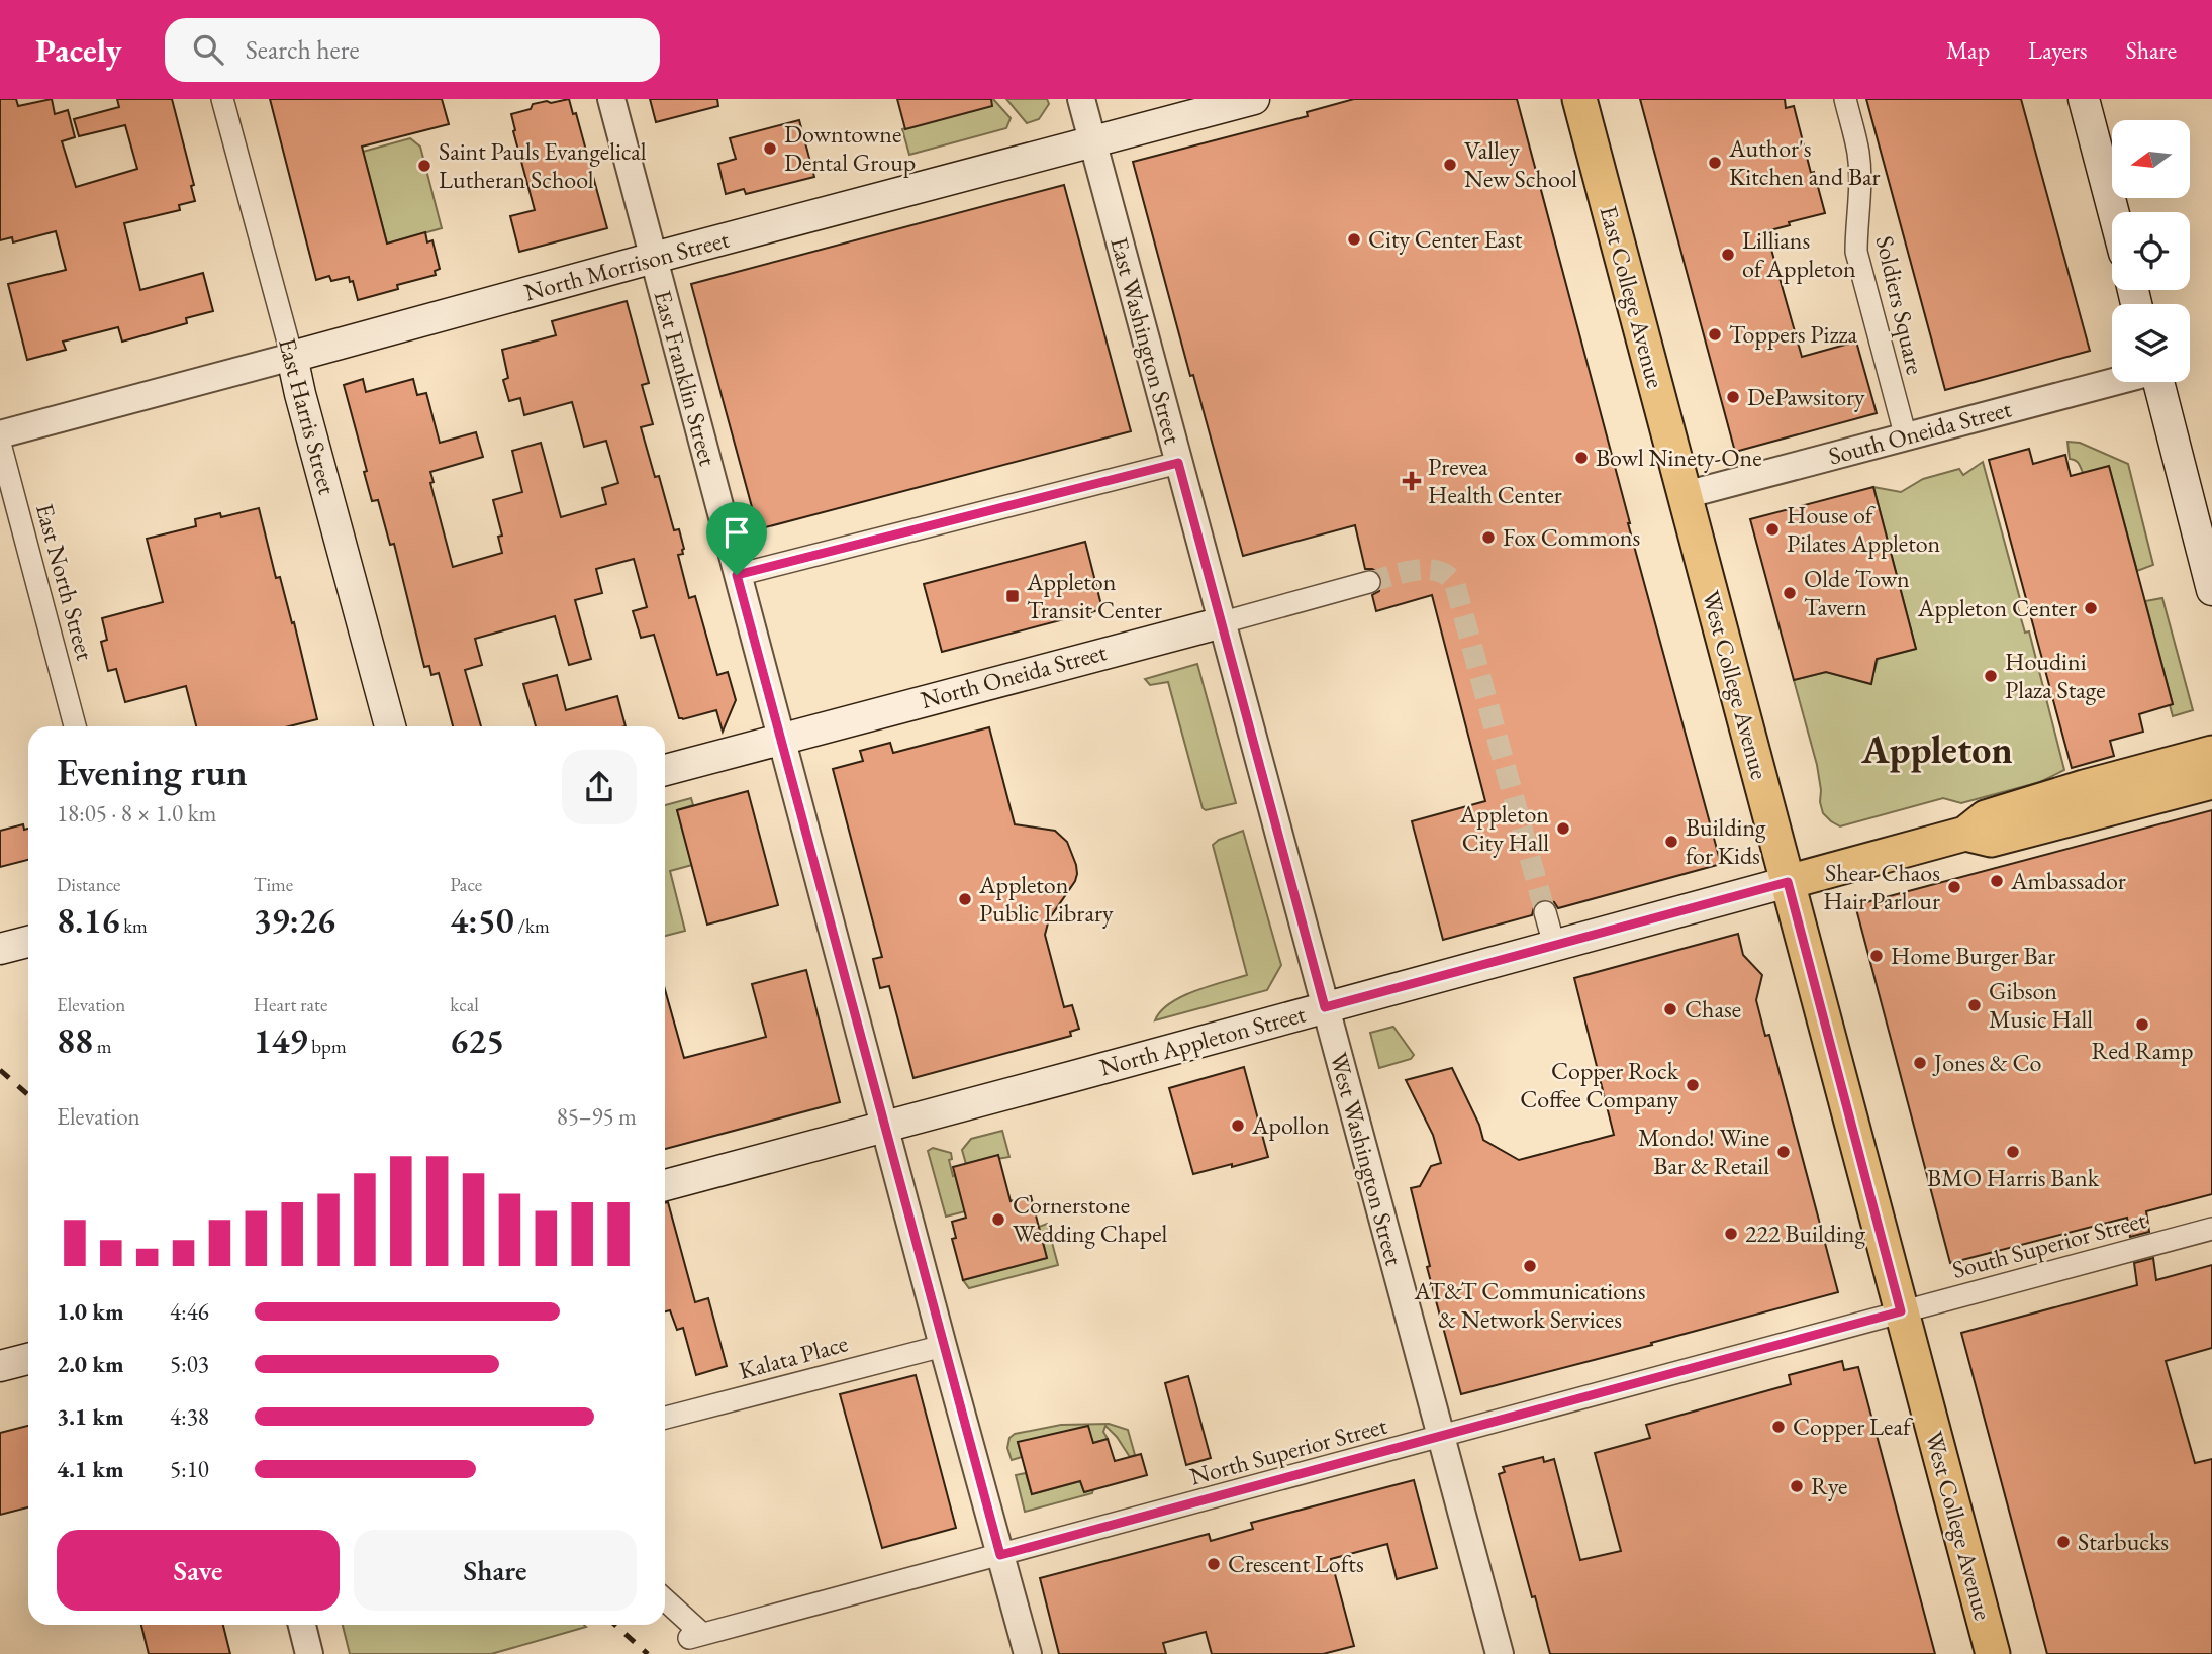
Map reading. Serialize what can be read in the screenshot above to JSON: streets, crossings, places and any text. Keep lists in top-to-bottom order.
{
  "streets": {
    "main road": [
      "North Morrison Street",
      "East College Avenue",
      "East Harris Street",
      "North Oneida Street",
      "West College Avenue",
      "North Appleton Street"
    ],
    "street": [
      "Soldiers Square",
      "East Washington Street",
      "East Franklin Street",
      "South Oneida Street",
      "East North Street",
      "West Washington Street",
      "South Superior Street",
      "Kalata Place",
      "North Superior Street"
    ]
  },
  "crossings": [
    ["North Morrison Street", "East Washington Street"],
    ["North Morrison Street", "East Franklin Street"],
    ["North Morrison Street", "East Harris Street"],
    ["East College Avenue", "South Oneida Street"],
    ["East College Avenue", "West College Avenue"],
    ["Soldiers Square", "South Oneida Street"],
    ["East Washington Street", "North Oneida Street"],
    ["East Washington Street", "West Washington Street"],
    ["East Franklin Street", "North Oneida Street"],
    ["East Franklin Street", "North Appleton Street"],
    ["East Franklin Street", "Kalata Place"],
    ["East Franklin Street", "North Superior Street"],
    ["South Oneida Street", "West College Avenue"],
    ["North Oneida Street", "West Washington Street"],
    ["West College Avenue", "North Appleton Street"],
    ["West College Avenue", "South Superior Street"],
    ["West College Avenue", "North Superior Street"],
    ["North Appleton Street", "West Washington Street"],
    ["West Washington Street", "North Superior Street"],
    ["South Superior Street", "North Superior Street"]
  ],
  "districts": ["Appleton"],
  "places": {
    "other": [
      "Downtowne Dental Group",
      "Author's Kitchen and Bar",
      "Valley New School",
      "Saint Pauls Evangelical Lutheran School",
      "City Center East",
      "Lillians of Appleton",
      "Toppers Pizza",
      "DePawsitory",
      "Bowl Ninety-One",
      "House of Pilates Appleton",
      "Fox Commons",
      "Olde Town Tavern",
      "Appleton Center",
      "Houdini Plaza Stage",
      "Appleton City Hall",
      "Building for Kids",
      "Ambassador",
      "Shear Chaos Hair Parlour",
      "Appleton Public Library",
      "Home Burger Bar",
      "Gibson Music Hall",
      "Chase",
      "Red Ramp",
      "Jones & Co",
      "Copper Rock Coffee Company",
      "Apollon",
      "Mondo! Wine Bar & Retail",
      "BMO Harris Bank",
      "Cornerstone Wedding Chapel",
      "222 Building",
      "AT&T Communications & Network Services",
      "Copper Leaf",
      "Rye",
      "Starbucks",
      "Crescent Lofts"
    ],
    "health": ["Prevea Health Center"],
    "transit": ["Appleton Transit Center"]
  },
  "north": "left",
  "page": {
    "header": "Pacely",
    "search": "Search here",
    "nav": ["Map", "Layers", "Share"],
    "heading": ["Evening run", "18:05 · 8 × 1.0 km"],
    "stats": [
      ["Distance", "8.16 km"],
      ["Time", "39:26"],
      ["Pace", "4:50 /km"],
      ["Elevation", "88 m"],
      ["Heart rate", "149 bpm"],
      ["kcal", "625"]
    ],
    "chart": ["Elevation", "85–95 m"],
    "list": [
      {
        "name": "1.0 km",
        "note": "4:46"
      },
      {
        "name": "2.0 km",
        "note": "5:03"
      },
      {
        "name": "3.1 km",
        "note": "4:38"
      },
      {
        "name": "4.1 km",
        "note": "5:10"
      }
    ],
    "buttons": ["Save", "Share"]
  }
}
